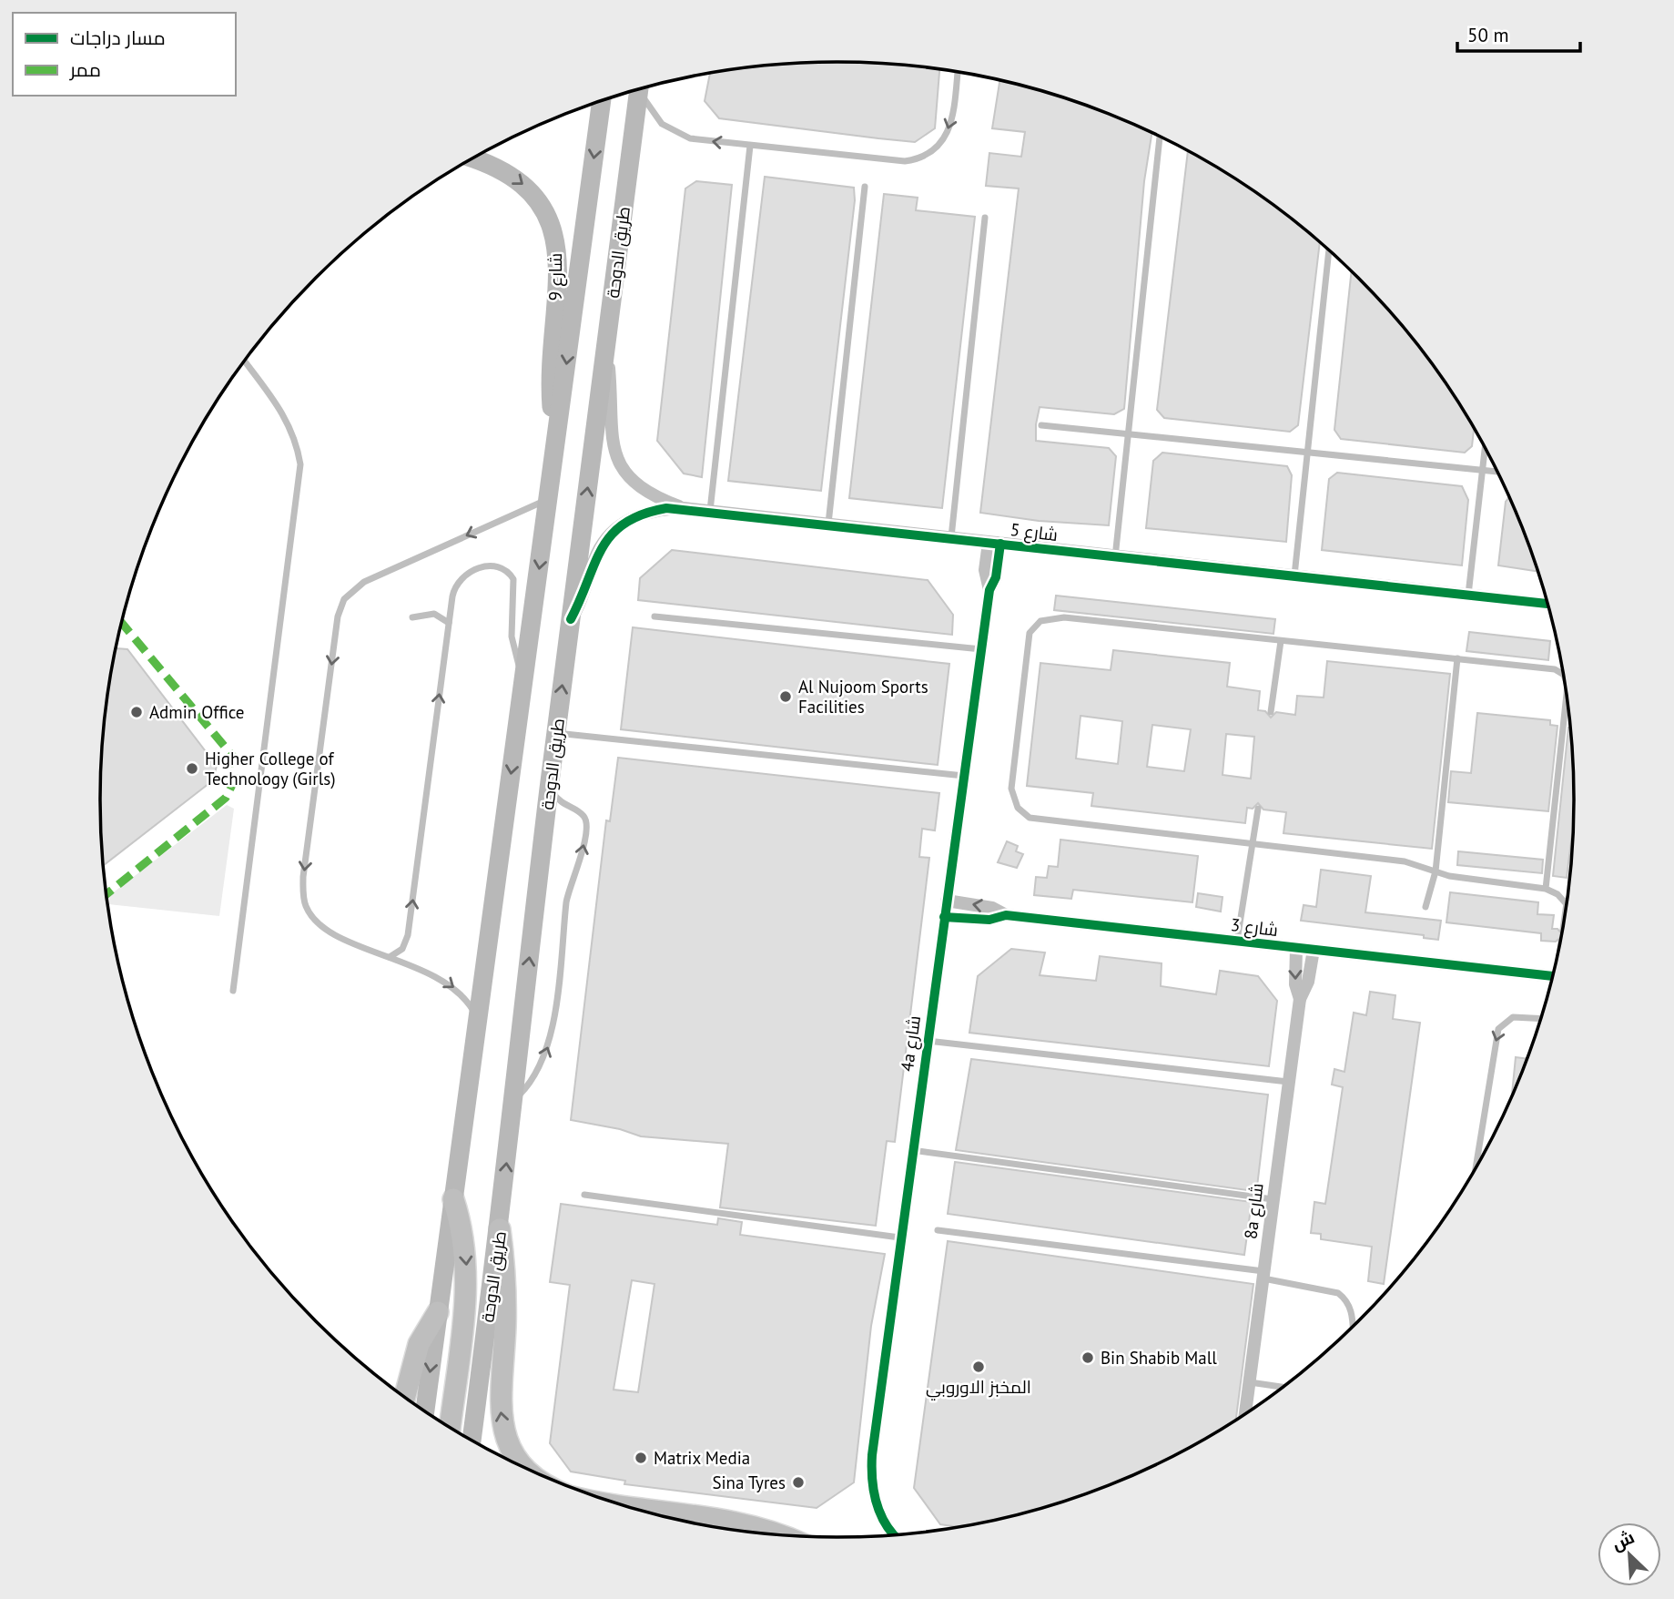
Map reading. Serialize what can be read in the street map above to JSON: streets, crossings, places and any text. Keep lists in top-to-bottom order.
{
  "streets": {
    "main road": ["طريق الدوحة", "شارع 9"],
    "street": [
      "شارع 5",
      "شارع 3",
      "4a شارع",
      "8a شارع"
    ]
  },
  "crossings": [
    ["طريق الدوحة", "شارع 9"],
    ["طريق الدوحة", "شارع 5"],
    ["شارع 5", "4a شارع"],
    ["شارع 3", "4a شارع"],
    ["شارع 3", "8a شارع"]
  ],
  "one_way": ["شارع 9"],
  "places": [
    "Al Nujoom Sports Facilities",
    "Admin Office",
    "Higher College of Technology (Girls)",
    "Bin Shabib Mall",
    "المخبز الاوروبي",
    "Matrix Media",
    "Sina Tyres"
  ],
  "legend": ["مسار دراجات", "ممر"],
  "scale_bar": "50 m",
  "north": "top left"
}
